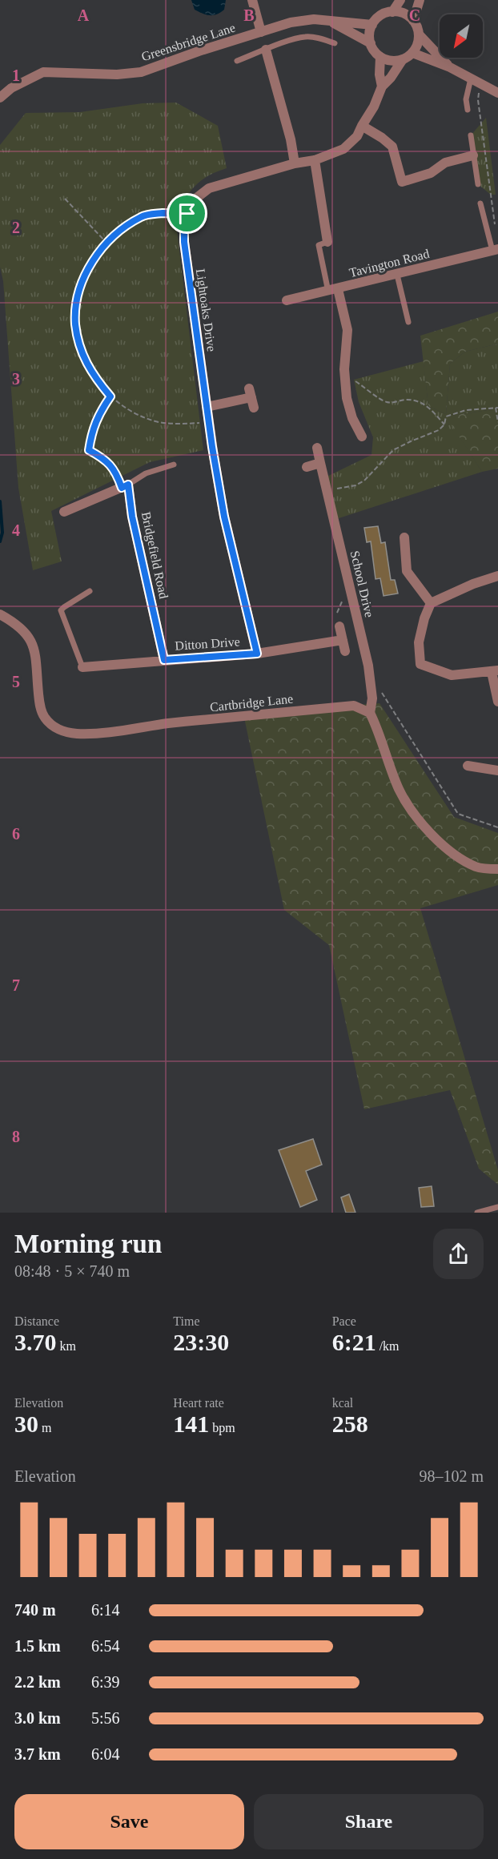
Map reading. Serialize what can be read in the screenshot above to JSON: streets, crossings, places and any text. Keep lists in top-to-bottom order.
{
  "streets": {
    "street": [
      "Greensbridge Lane",
      "Tavington Road",
      "Lightoaks Drive",
      "Bridgefield Road",
      "School Drive",
      "Ditton Drive",
      "Cartbridge Lane"
    ]
  },
  "crossings": [
    ["Greensbridge Lane", "Lightoaks Drive"],
    ["Lightoaks Drive", "Ditton Drive"],
    ["Bridgefield Road", "Ditton Drive"],
    ["School Drive", "Cartbridge Lane"]
  ],
  "north": "bottom left",
  "page": {
    "heading": ["Morning run", "08:48 · 5 × 740 m"],
    "stats": [
      ["Distance", "3.70 km"],
      ["Time", "23:30"],
      ["Pace", "6:21 /km"],
      ["Elevation", "30 m"],
      ["Heart rate", "141 bpm"],
      ["kcal", "258"]
    ],
    "chart": ["Elevation", "98–102 m"],
    "list": [
      {
        "name": "740 m",
        "note": "6:14"
      },
      {
        "name": "1.5 km",
        "note": "6:54"
      },
      {
        "name": "2.2 km",
        "note": "6:39"
      },
      {
        "name": "3.0 km",
        "note": "5:56"
      },
      {
        "name": "3.7 km",
        "note": "6:04"
      }
    ],
    "buttons": ["Save", "Share"]
  },
  "grid": {
    "columns": ["A", "B", "C"],
    "rows": [
      "1",
      "2",
      "3",
      "4",
      "5",
      "6",
      "7",
      "8"
    ]
  }
}
